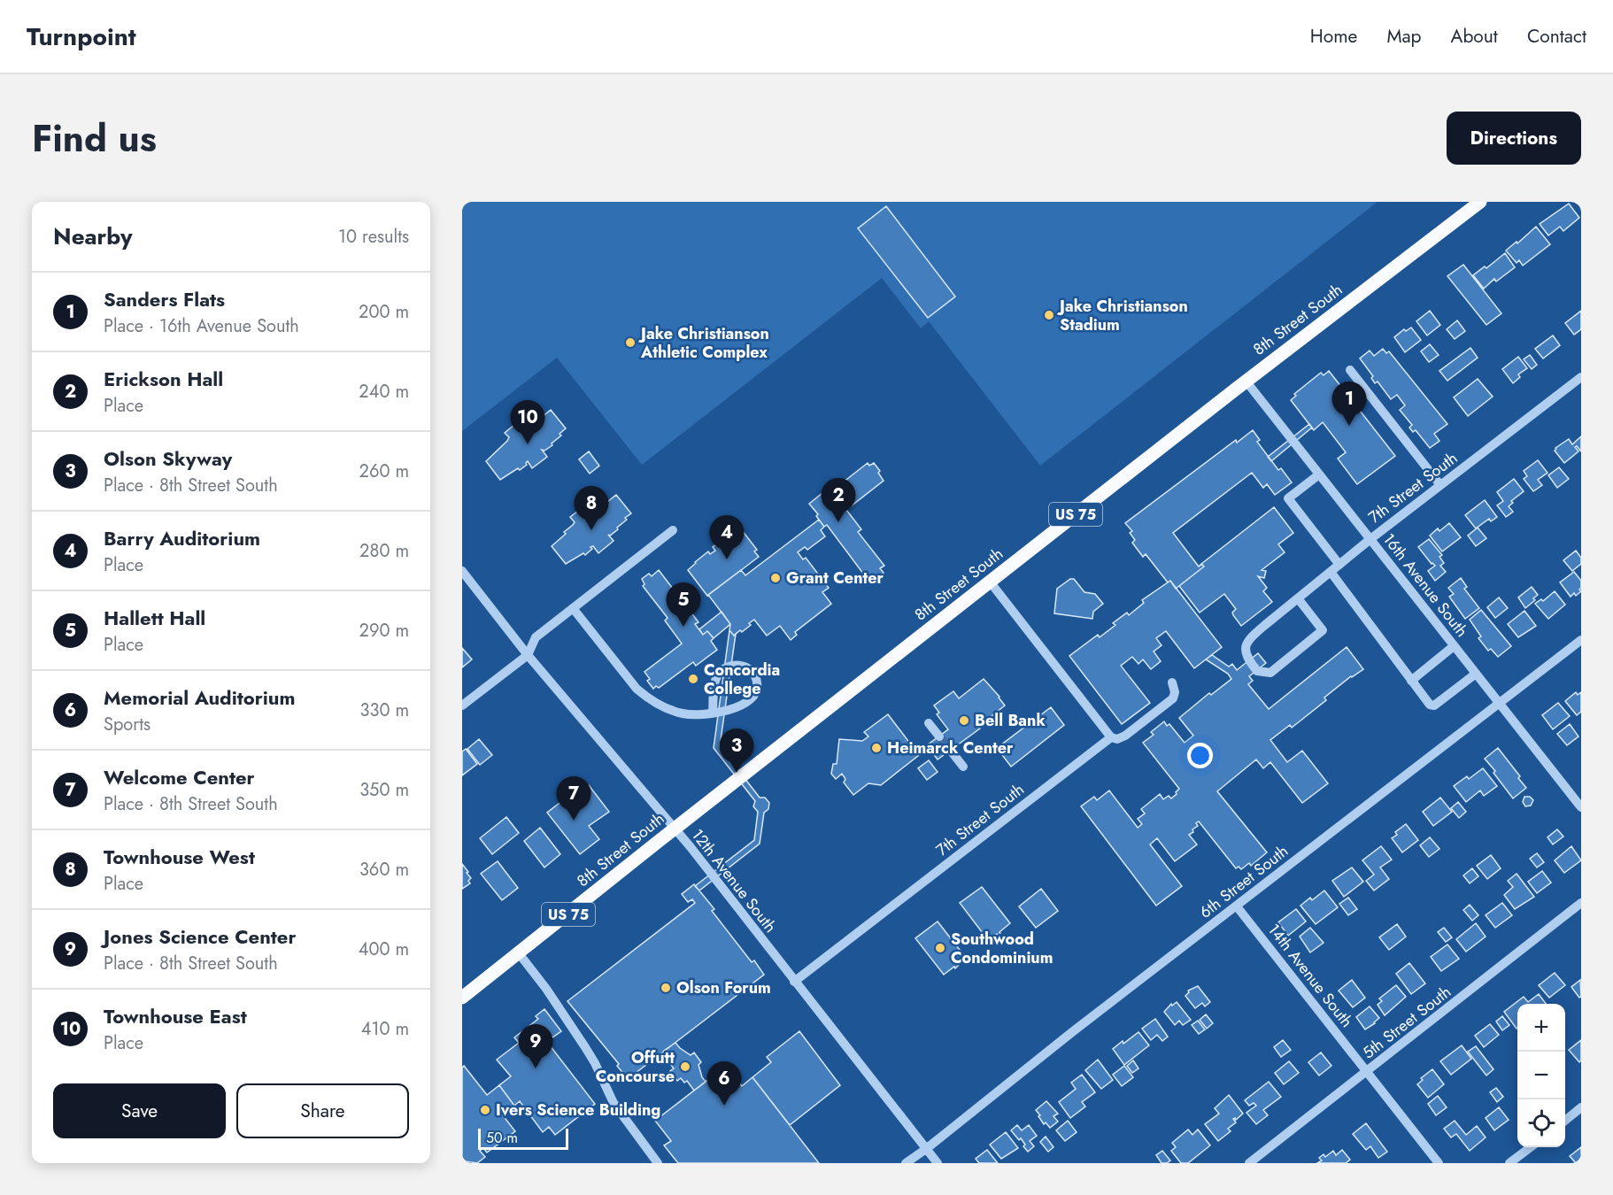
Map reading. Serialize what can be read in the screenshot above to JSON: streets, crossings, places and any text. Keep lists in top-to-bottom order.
{
  "streets": {
    "main road": ["8th Street South", "US 75"],
    "street": [
      "7th Street South",
      "16th Avenue South",
      "12th Avenue South",
      "6th Street South",
      "14th Avenue South",
      "5th Street South"
    ]
  },
  "crossings": [
    ["8th Street South", "16th Avenue South"],
    ["8th Street South", "12th Avenue South"],
    ["7th Street South", "16th Avenue South"],
    ["7th Street South", "12th Avenue South"],
    ["16th Avenue South", "6th Street South"],
    ["12th Avenue South", "6th Street South"],
    ["6th Street South", "14th Avenue South"],
    ["14th Avenue South", "5th Street South"]
  ],
  "places": [
    "Jake Christianson Stadium",
    "Jake Christianson Athletic Complex",
    "Grant Center",
    "Concordia College",
    "Bell Bank",
    "Heimarck Center",
    "Southwood Condominium",
    "Olson Forum",
    "Offutt Concourse",
    "Ivers Science Building"
  ],
  "scale_bar": "50 m",
  "page": {
    "header": "Turnpoint",
    "nav": [
      "Home",
      "Map",
      "About",
      "Contact"
    ],
    "title": "Find us",
    "buttons": [
      "Directions",
      ["Save", "Share"]
    ],
    "heading": ["Nearby", "10 results"],
    "list": [
      {
        "mark": "1",
        "name": "Sanders Flats",
        "note": "Place · 16th Avenue South",
        "value": "200 m"
      },
      {
        "mark": "2",
        "name": "Erickson Hall",
        "note": "Place",
        "value": "240 m"
      },
      {
        "mark": "3",
        "name": "Olson Skyway",
        "note": "Place · 8th Street South",
        "value": "260 m"
      },
      {
        "mark": "4",
        "name": "Barry Auditorium",
        "note": "Place",
        "value": "280 m"
      },
      {
        "mark": "5",
        "name": "Hallett Hall",
        "note": "Place",
        "value": "290 m"
      },
      {
        "mark": "6",
        "name": "Memorial Auditorium",
        "note": "Sports",
        "value": "330 m"
      },
      {
        "mark": "7",
        "name": "Welcome Center",
        "note": "Place · 8th Street South",
        "value": "350 m"
      },
      {
        "mark": "8",
        "name": "Townhouse West",
        "note": "Place",
        "value": "360 m"
      },
      {
        "mark": "9",
        "name": "Jones Science Center",
        "note": "Place · 8th Street South",
        "value": "400 m"
      },
      {
        "mark": "10",
        "name": "Townhouse East",
        "note": "Place",
        "value": "410 m"
      }
    ],
    "pins": [
      "1",
      "10",
      "2",
      "8",
      "4",
      "5",
      "3",
      "7",
      "9",
      "6"
    ],
    "map_buttons": ["+", "−"],
    "scale": "50 m"
  }
}
